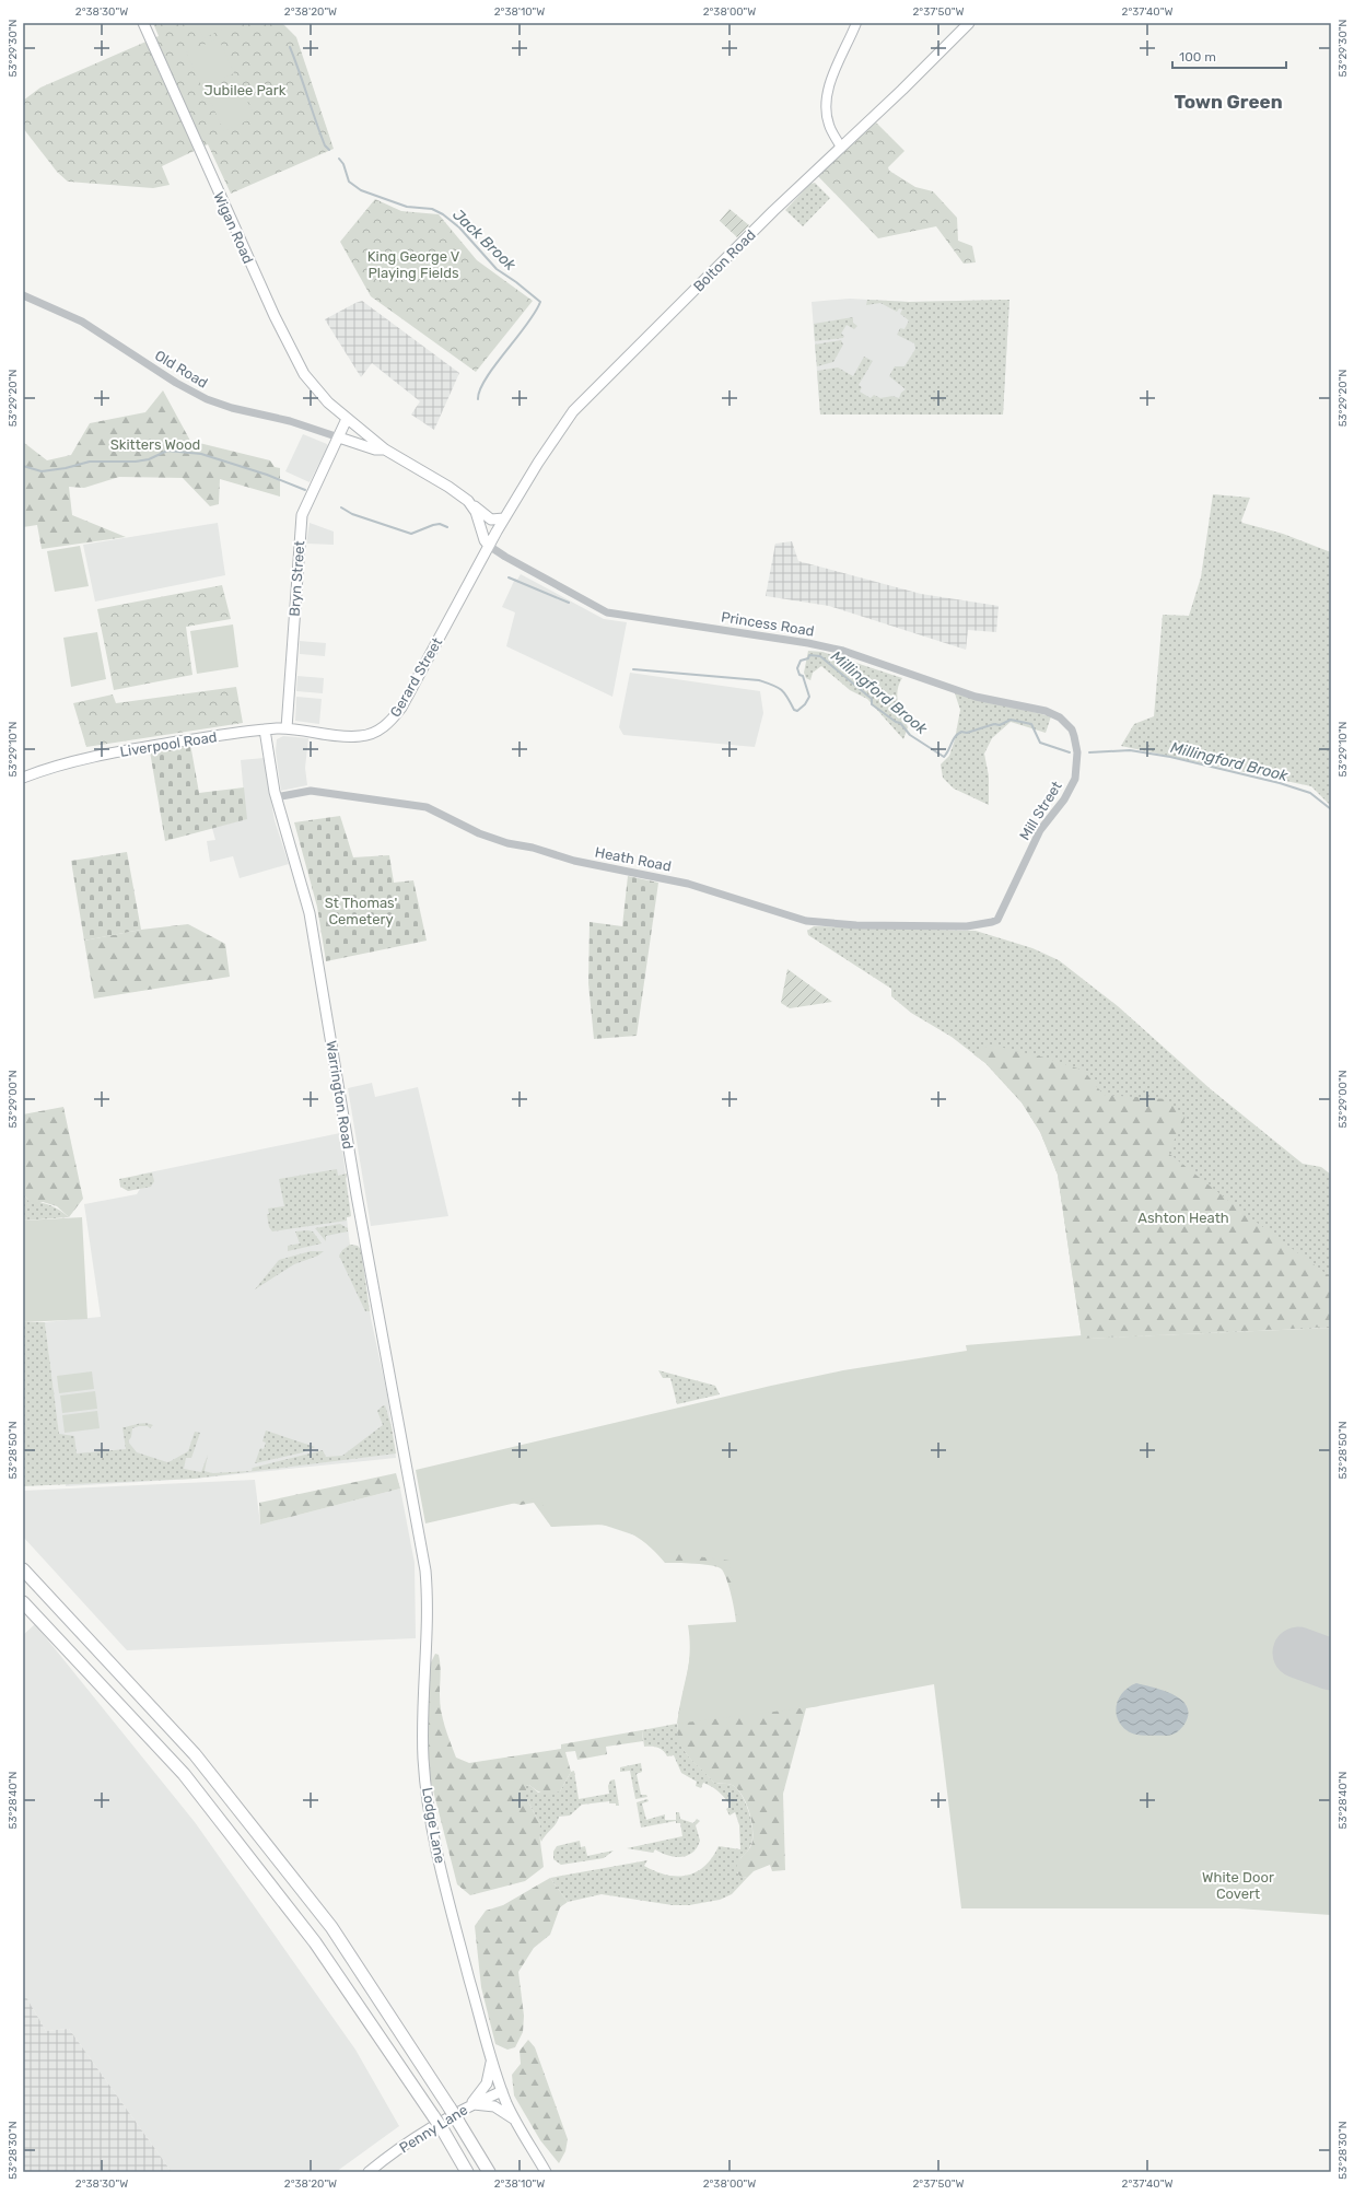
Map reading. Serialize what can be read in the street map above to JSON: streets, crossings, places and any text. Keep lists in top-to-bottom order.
{
  "streets": {
    "main road": [
      "Wigan Road",
      "Bolton Road",
      "Bryn Street",
      "Gerard Street",
      "Liverpool Road",
      "Warrington Road",
      "Lodge Lane",
      "Penny Lane"
    ],
    "street": [
      "Old Road",
      "Princess Road",
      "Mill Street",
      "Heath Road"
    ]
  },
  "crossings": [
    ["Wigan Road", "Old Road"],
    ["Wigan Road", "Bryn Street"],
    ["Wigan Road", "Princess Road"],
    ["Wigan Road", "Gerard Street"],
    ["Bolton Road", "Gerard Street"],
    ["Old Road", "Bryn Street"],
    ["Bryn Street", "Gerard Street"],
    ["Princess Road", "Gerard Street"],
    ["Princess Road", "Mill Street"],
    ["Gerard Street", "Liverpool Road"],
    ["Gerard Street", "Warrington Road"],
    ["Liverpool Road", "Warrington Road"],
    ["Mill Street", "Heath Road"],
    ["Heath Road", "Warrington Road"],
    ["Warrington Road", "Lodge Lane"],
    ["Lodge Lane", "Penny Lane"]
  ],
  "districts": ["Town Green"],
  "water": ["Jack Brook", "Millingford Brook"],
  "parks": [
    "Jubilee Park",
    "King George V Playing Fields",
    "Skitters Wood",
    "St Thomas' Cemetery",
    "Ashton Heath",
    "White Door Covert"
  ],
  "scale_bar": "100 m",
  "coordinates": [
    "2°38'30\"W",
    "2°38'20\"W",
    "2°38'10\"W",
    "2°38'00\"W",
    "2°37'50\"W",
    "2°37'40\"W",
    "53°29'30\"N",
    "53°29'20\"N",
    "53°29'10\"N",
    "53°29'00\"N",
    "53°28'50\"N",
    "53°28'40\"N",
    "53°28'30\"N"
  ]
}
